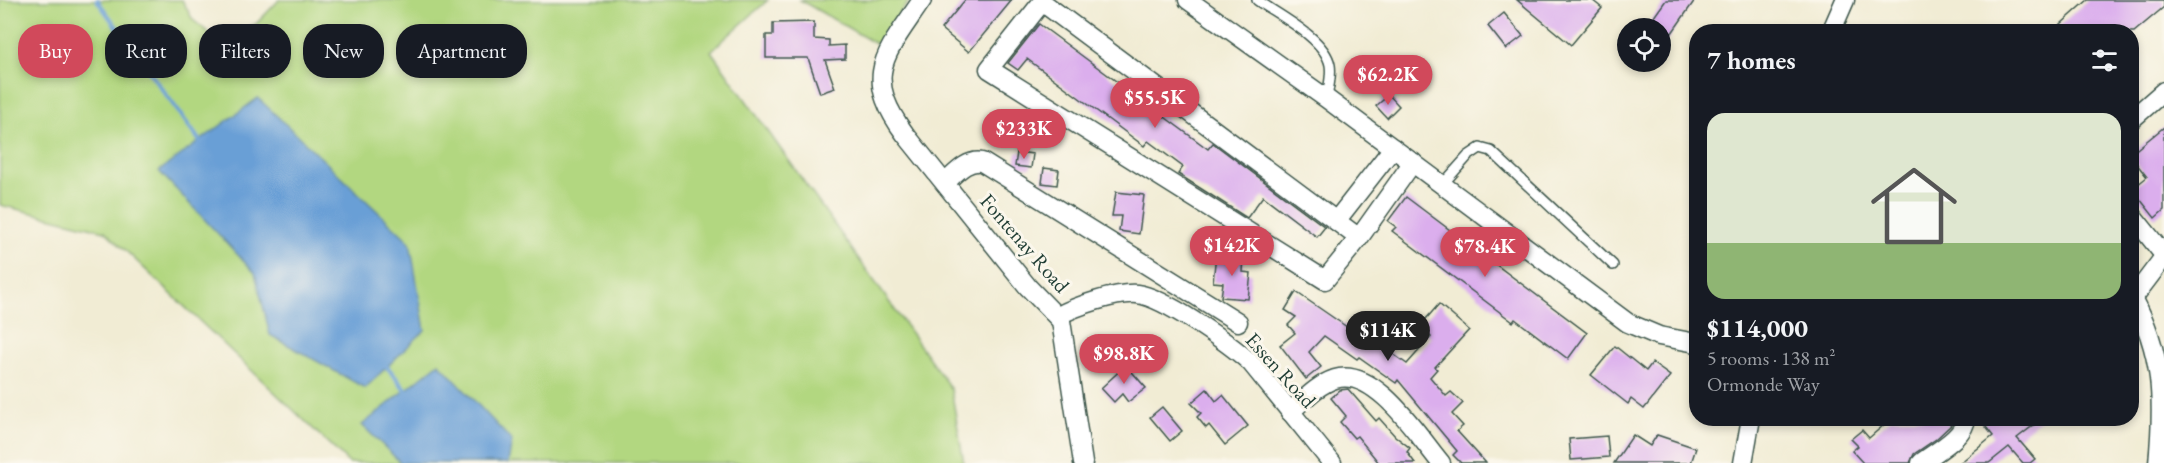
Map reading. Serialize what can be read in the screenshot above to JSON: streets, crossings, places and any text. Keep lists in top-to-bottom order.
{
  "streets": {
    "street": ["Fontenay Road", "Essen Road"]
  },
  "crossings": [
    ["Fontenay Road", "Essen Road"]
  ],
  "page": {
    "chip": [
      "Buy",
      "Rent",
      "Filters",
      "New",
      "Apartment"
    ],
    "heading": "7 homes",
    "price": [
      "$62.2K",
      "$55.5K",
      "$233K",
      "$142K",
      "$78.4K",
      "$114K",
      "$98.8K"
    ],
    "list": [
      {
        "name": "$114,000",
        "note": "5 rooms · 138 m² · Ormonde Way"
      }
    ]
  }
}
